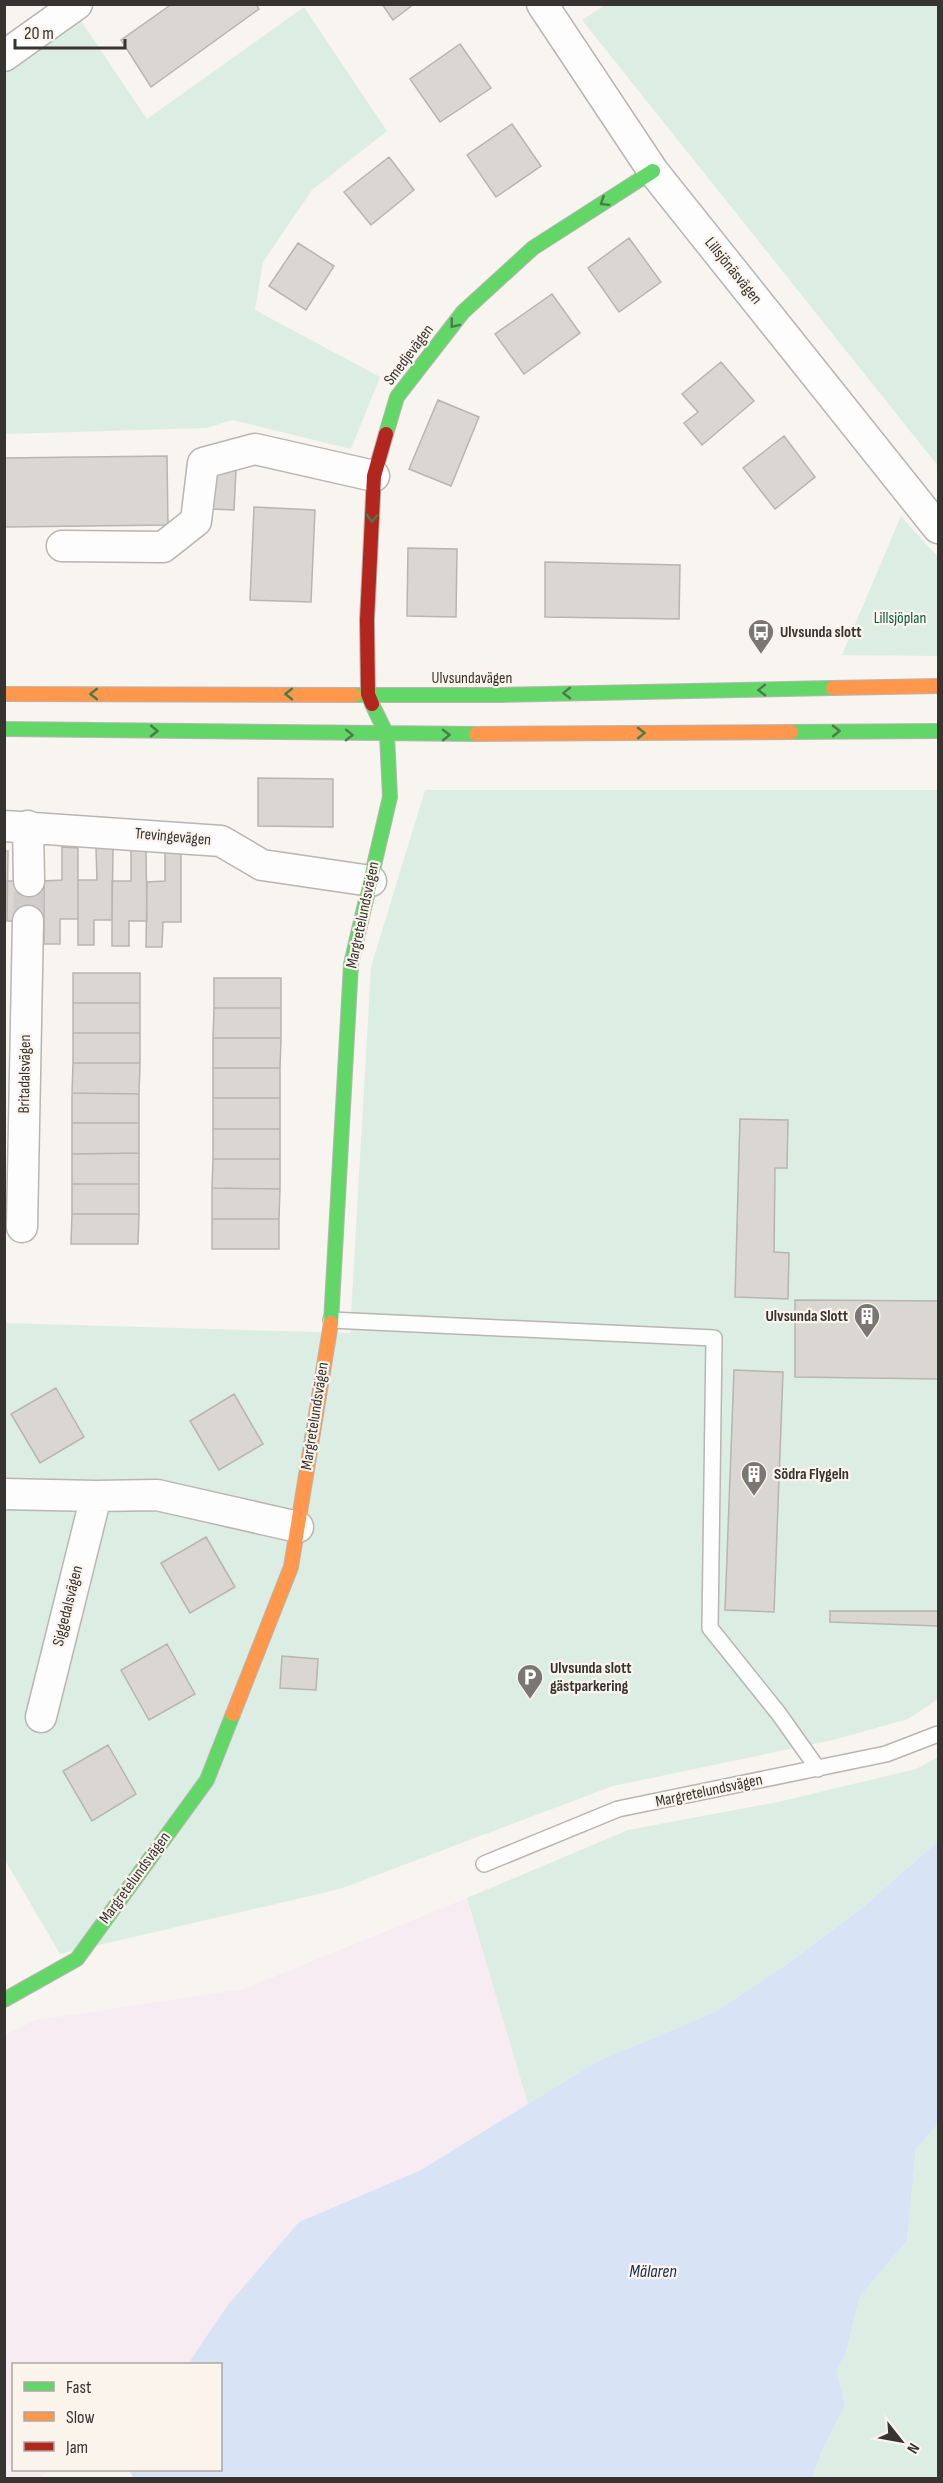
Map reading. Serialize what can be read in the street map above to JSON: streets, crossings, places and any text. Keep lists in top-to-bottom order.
{
  "streets": {
    "street": [
      "Lillsjönäsvägen",
      "Smedjevägen",
      "Ulvsundavägen",
      "Trevingevägen",
      "Margretelundsvägen",
      "Britadalsvägen",
      "Siggedalsvägen"
    ]
  },
  "crossings": [
    ["Lillsjönäsvägen", "Smedjevägen"],
    ["Smedjevägen", "Ulvsundavägen"],
    ["Smedjevägen", "Margretelundsvägen"],
    ["Ulvsundavägen", "Margretelundsvägen"],
    ["Trevingevägen", "Margretelundsvägen"]
  ],
  "one_way": ["Smedjevägen"],
  "water": ["Mälaren"],
  "parks": ["Lillsjöplan"],
  "places": {
    "bus stop": ["Ulvsunda slott"],
    "building": ["Ulvsunda Slott", "Södra Flygeln"],
    "parking": ["Ulvsunda slott gästparkering"]
  },
  "legend": ["Fast", "Slow", "Jam"],
  "scale_bar": "20 m",
  "north": "bottom right"
}
